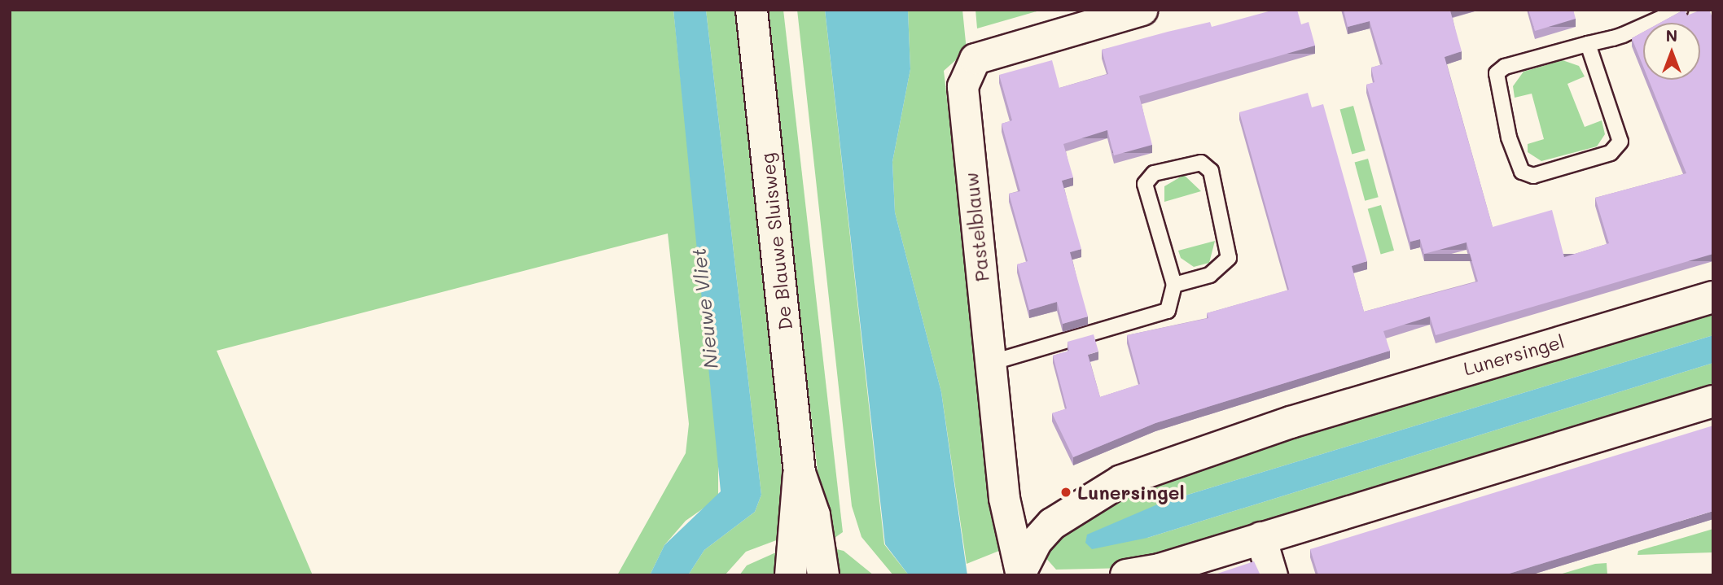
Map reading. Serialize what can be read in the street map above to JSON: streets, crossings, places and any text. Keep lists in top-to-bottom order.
{
  "streets": {
    "street": ["Pastelblauw", "De Blauwe Sluisweg", "Lunersingel"]
  },
  "crossings": [
    ["Pastelblauw", "Lunersingel"]
  ],
  "water": ["Nieuwe Vliet"],
  "places": ["Lunersingel"],
  "north": "top"
}
